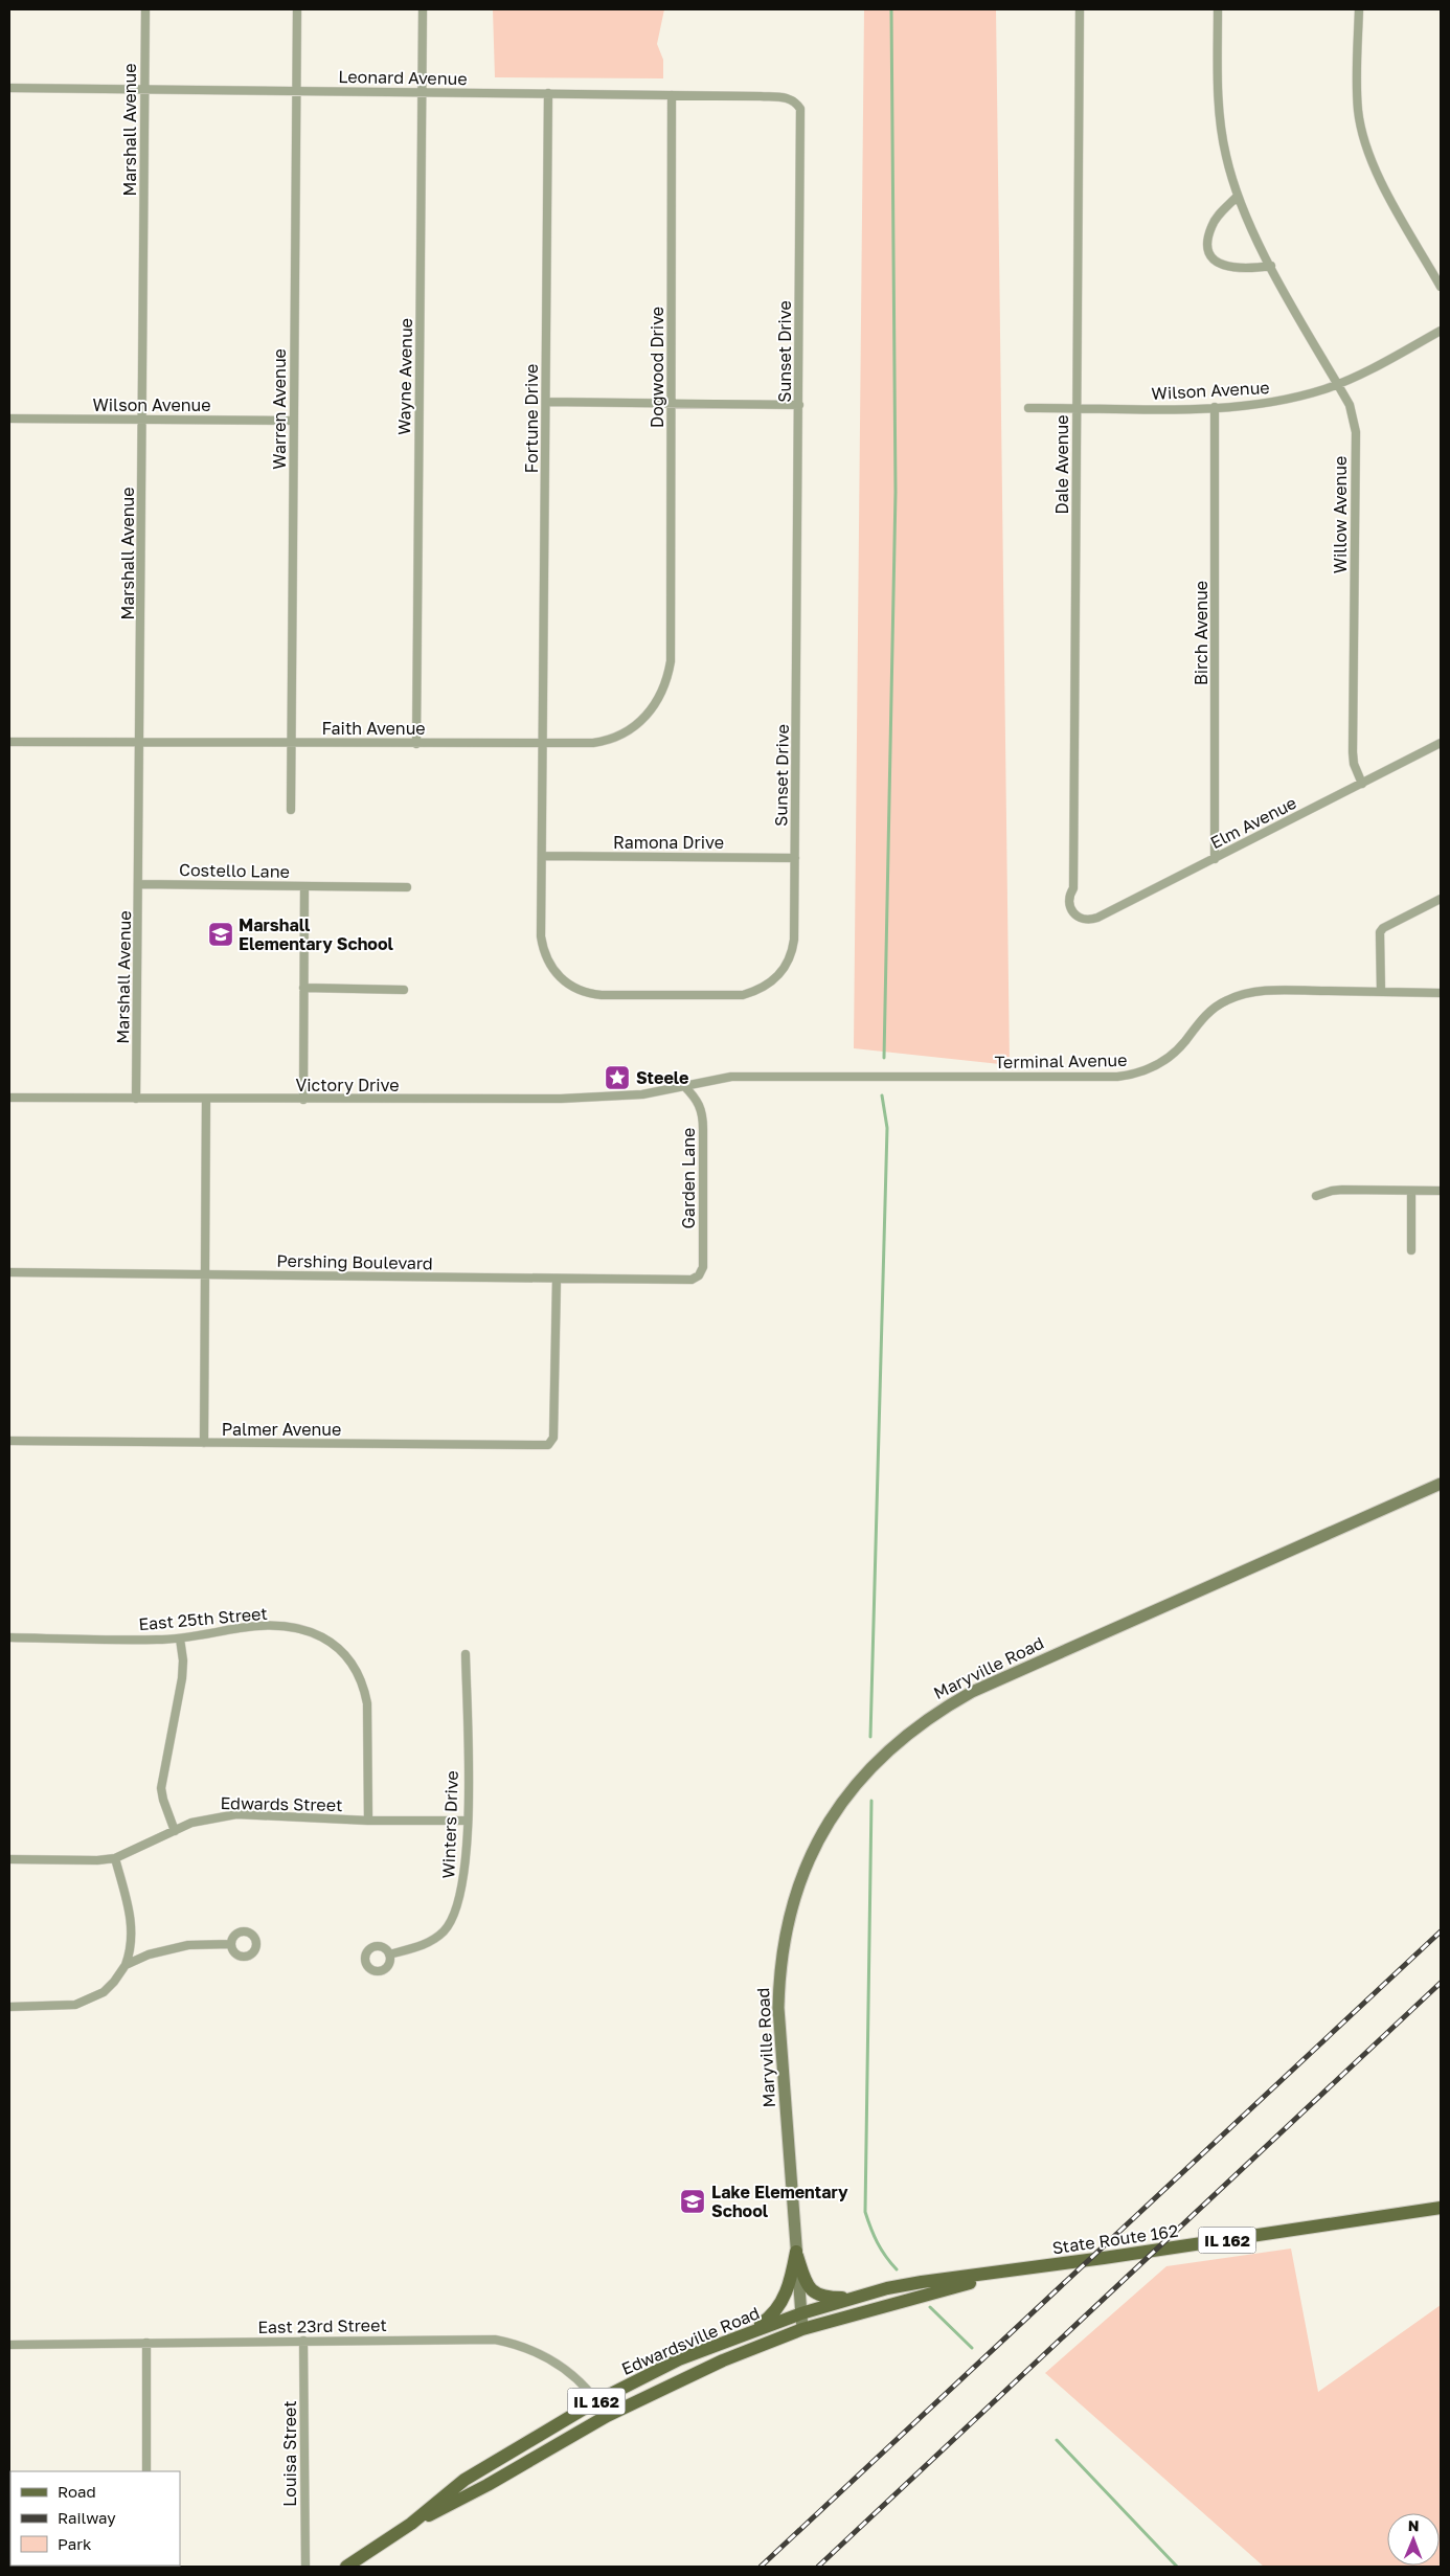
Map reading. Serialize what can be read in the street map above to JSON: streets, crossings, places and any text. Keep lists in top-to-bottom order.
{
  "streets": {
    "main road": [
      "Maryville Road",
      "State Route 162",
      "IL 162",
      "Edwardsville Road"
    ],
    "street": [
      "Leonard Avenue",
      "Marshall Avenue",
      "Sunset Drive",
      "Dogwood Drive",
      "Wayne Avenue",
      "Wilson Avenue",
      "Warren Avenue",
      "Fortune Drive",
      "Dale Avenue",
      "Willow Avenue",
      "Birch Avenue",
      "Faith Avenue",
      "Elm Avenue",
      "Ramona Drive",
      "Costello Lane",
      "Terminal Avenue",
      "Victory Drive",
      "Garden Lane",
      "Pershing Boulevard",
      "Palmer Avenue",
      "East 25th Street",
      "Edwards Street",
      "Winters Drive",
      "East 23rd Street",
      "Louisa Street"
    ]
  },
  "crossings": [
    ["Leonard Avenue", "Marshall Avenue"],
    ["Leonard Avenue", "Sunset Drive"],
    ["Leonard Avenue", "Dogwood Drive"],
    ["Leonard Avenue", "Wayne Avenue"],
    ["Leonard Avenue", "Warren Avenue"],
    ["Leonard Avenue", "Fortune Drive"],
    ["Marshall Avenue", "Wilson Avenue"],
    ["Marshall Avenue", "Faith Avenue"],
    ["Marshall Avenue", "Costello Lane"],
    ["Marshall Avenue", "Victory Drive"],
    ["Sunset Drive", "Fortune Drive"],
    ["Sunset Drive", "Faith Avenue"],
    ["Sunset Drive", "Ramona Drive"],
    ["Dogwood Drive", "Faith Avenue"],
    ["Wayne Avenue", "Faith Avenue"],
    ["Wilson Avenue", "Warren Avenue"],
    ["Wilson Avenue", "Dale Avenue"],
    ["Wilson Avenue", "Willow Avenue"],
    ["Wilson Avenue", "Birch Avenue"],
    ["Warren Avenue", "Faith Avenue"],
    ["Fortune Drive", "Faith Avenue"],
    ["Dale Avenue", "Elm Avenue"],
    ["Willow Avenue", "Elm Avenue"],
    ["Birch Avenue", "Elm Avenue"],
    ["Costello Lane", "Victory Drive"],
    ["Terminal Avenue", "Victory Drive"],
    ["Terminal Avenue", "Garden Lane"],
    ["Victory Drive", "Garden Lane"],
    ["Garden Lane", "Pershing Boulevard"],
    ["Pershing Boulevard", "Palmer Avenue"],
    ["East 25th Street", "Edwards Street"],
    ["Maryville Road", "State Route 162"],
    ["Maryville Road", "Edwardsville Road"],
    ["Edwards Street", "Winters Drive"],
    ["State Route 162", "Edwardsville Road"],
    ["East 23rd Street", "Edwardsville Road"],
    ["East 23rd Street", "Louisa Street"]
  ],
  "places": {
    "school or university": ["Marshall Elementary School", "Lake Elementary School"],
    "place": ["Steele"]
  },
  "legend": ["Road", "Railway", "Park"],
  "north": "top"
}
